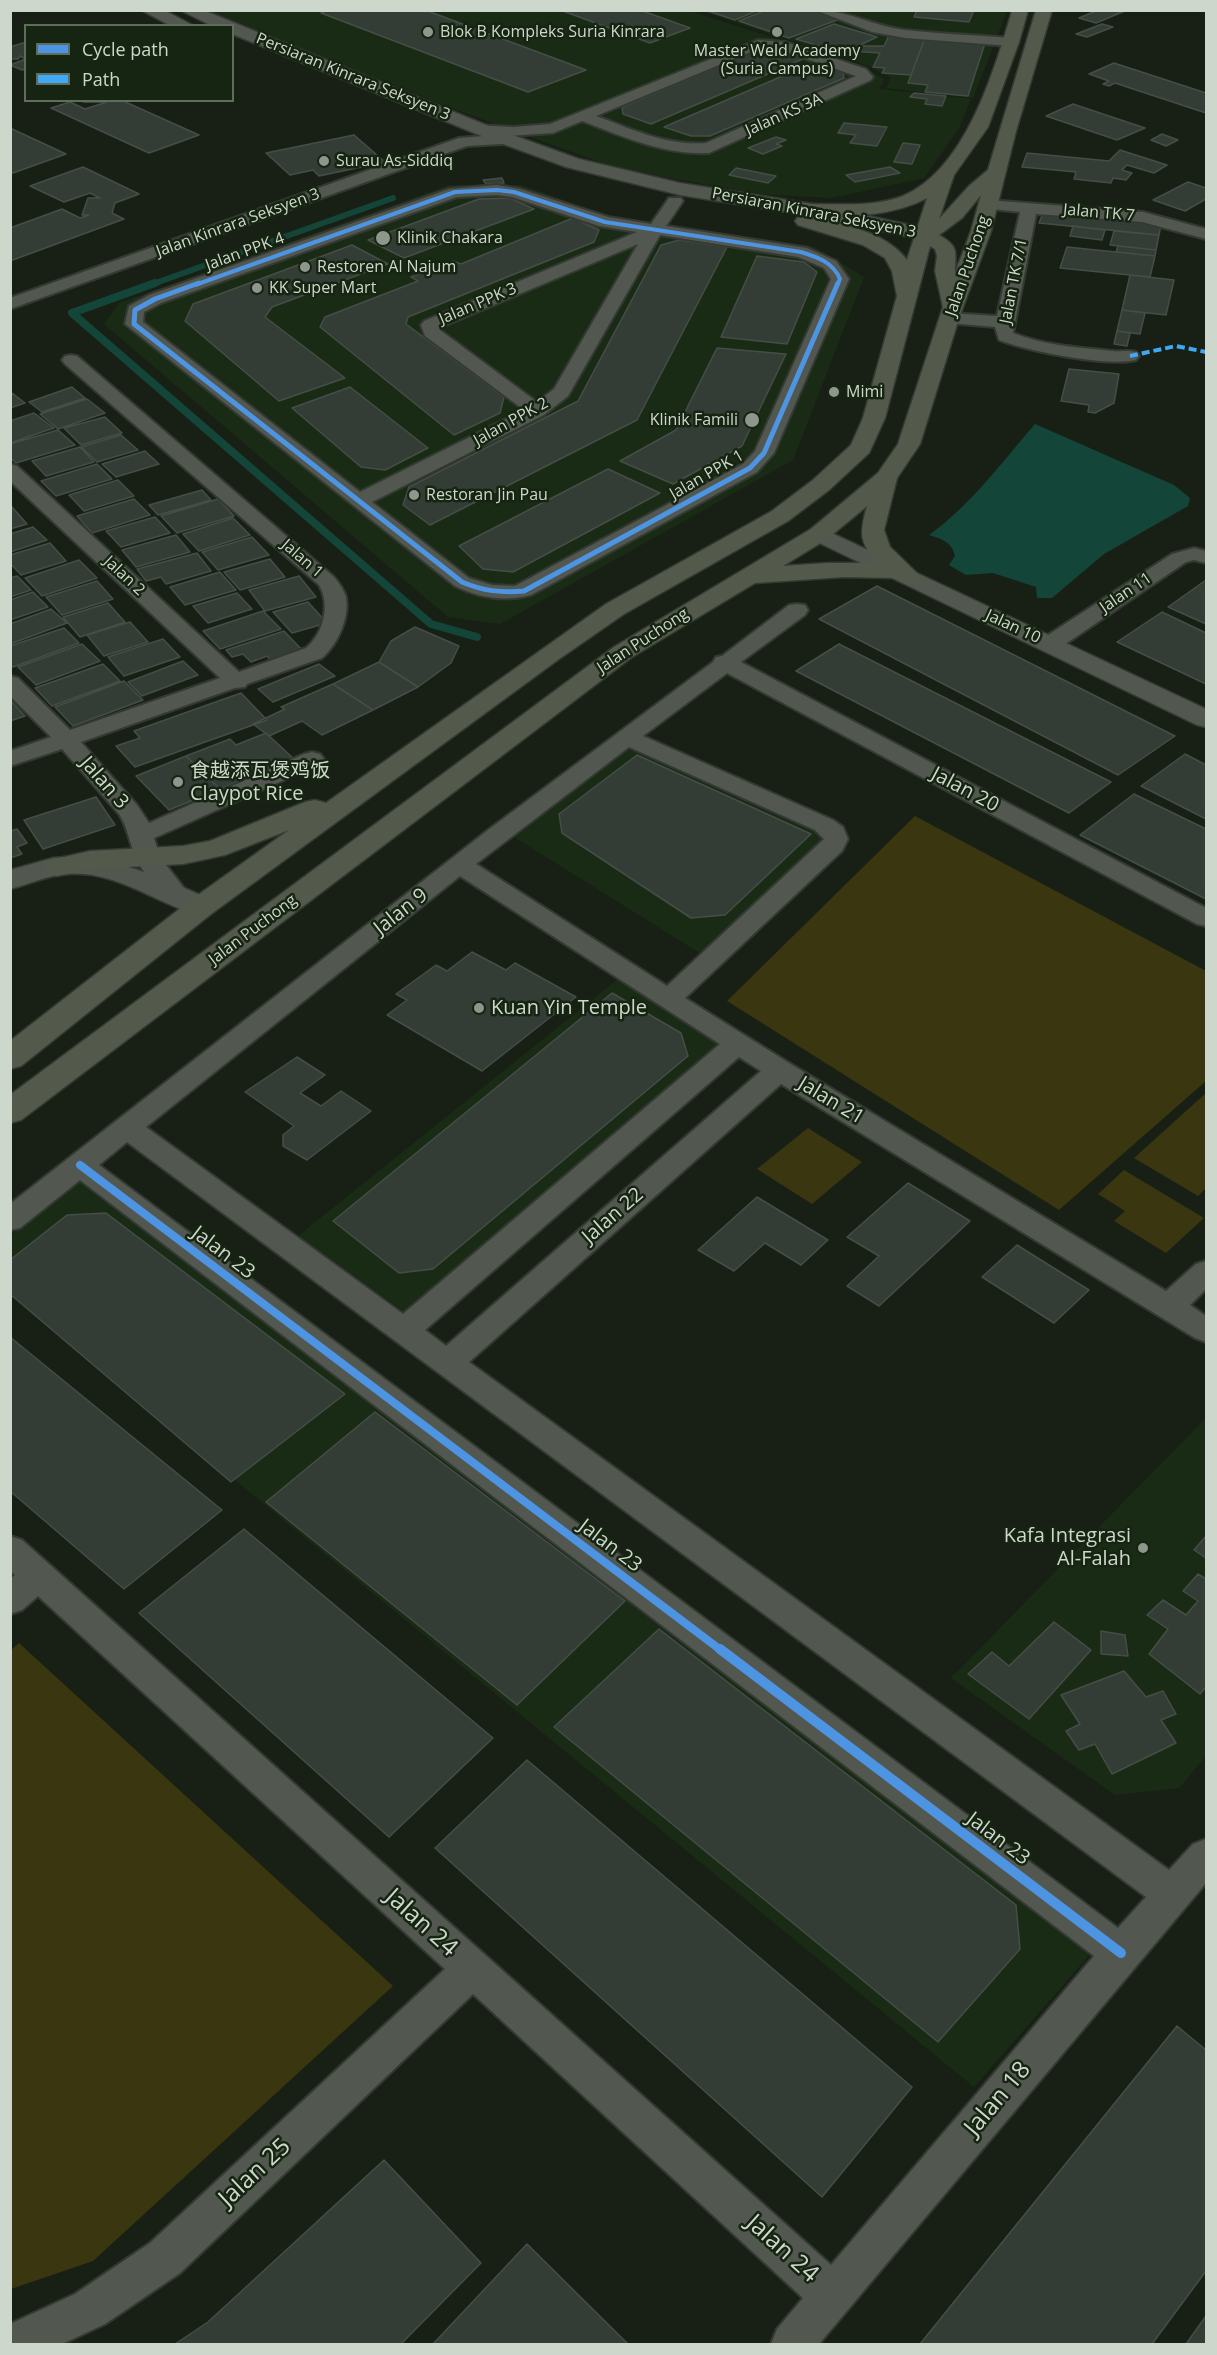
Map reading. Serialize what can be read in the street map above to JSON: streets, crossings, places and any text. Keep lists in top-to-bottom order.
{
  "streets": {
    "main road": ["Persiaran Kinrara Seksyen 3", "Jalan Puchong", "Jalan 10"],
    "street": [
      "Jalan KS 3A",
      "Jalan TK 7",
      "Jalan Kinrara Seksyen 3",
      "Jalan PPK 4",
      "Jalan TK 7/1",
      "Jalan PPK 3",
      "Jalan PPK 2",
      "Jalan PPK 1",
      "Jalan 1",
      "Jalan 2",
      "Jalan 11",
      "Jalan 3",
      "Jalan 20",
      "Jalan 9",
      "Jalan 21",
      "Jalan 22",
      "Jalan 23",
      "Jalan 24",
      "Jalan 18",
      "Jalan 25"
    ]
  },
  "crossings": [
    ["Persiaran Kinrara Seksyen 3", "Jalan KS 3A"],
    ["Persiaran Kinrara Seksyen 3", "Jalan Kinrara Seksyen 3"],
    ["Persiaran Kinrara Seksyen 3", "Jalan PPK 2"],
    ["Jalan KS 3A", "Jalan Kinrara Seksyen 3"],
    ["Jalan TK 7", "Jalan Puchong"],
    ["Jalan TK 7", "Jalan TK 7/1"],
    ["Jalan Kinrara Seksyen 3", "Jalan PPK 4"],
    ["Jalan PPK 4", "Jalan PPK 3"],
    ["Jalan PPK 4", "Jalan PPK 2"],
    ["Jalan PPK 4", "Jalan PPK 1"],
    ["Jalan Puchong", "Jalan 10"],
    ["Jalan PPK 3", "Jalan PPK 2"],
    ["Jalan PPK 3", "Jalan PPK 1"],
    ["Jalan PPK 2", "Jalan PPK 1"],
    ["Jalan 1", "Jalan 2"],
    ["Jalan 1", "Jalan 3"],
    ["Jalan 11", "Jalan 10"],
    ["Jalan 20", "Jalan 9"],
    ["Jalan 9", "Jalan 21"],
    ["Jalan 9", "Jalan 23"],
    ["Jalan 21", "Jalan 22"],
    ["Jalan 23", "Jalan 18"],
    ["Jalan 24", "Jalan 18"],
    ["Jalan 24", "Jalan 25"]
  ],
  "places": [
    "Blok B Kompleks Suria Kinrara",
    "Master Weld Academy (Suria Campus)",
    "Surau As-Siddiq",
    "Klinik Chakara",
    "Restoren Al Najum",
    "KK Super Mart",
    "Mimi",
    "Klinik Famili",
    "Restoran Jin Pau",
    "食越添瓦煲鸡饭 Claypot Rice",
    "Kuan Yin Temple",
    "Kafa Integrasi Al-Falah"
  ],
  "legend": ["Cycle path", "Path"]
}
